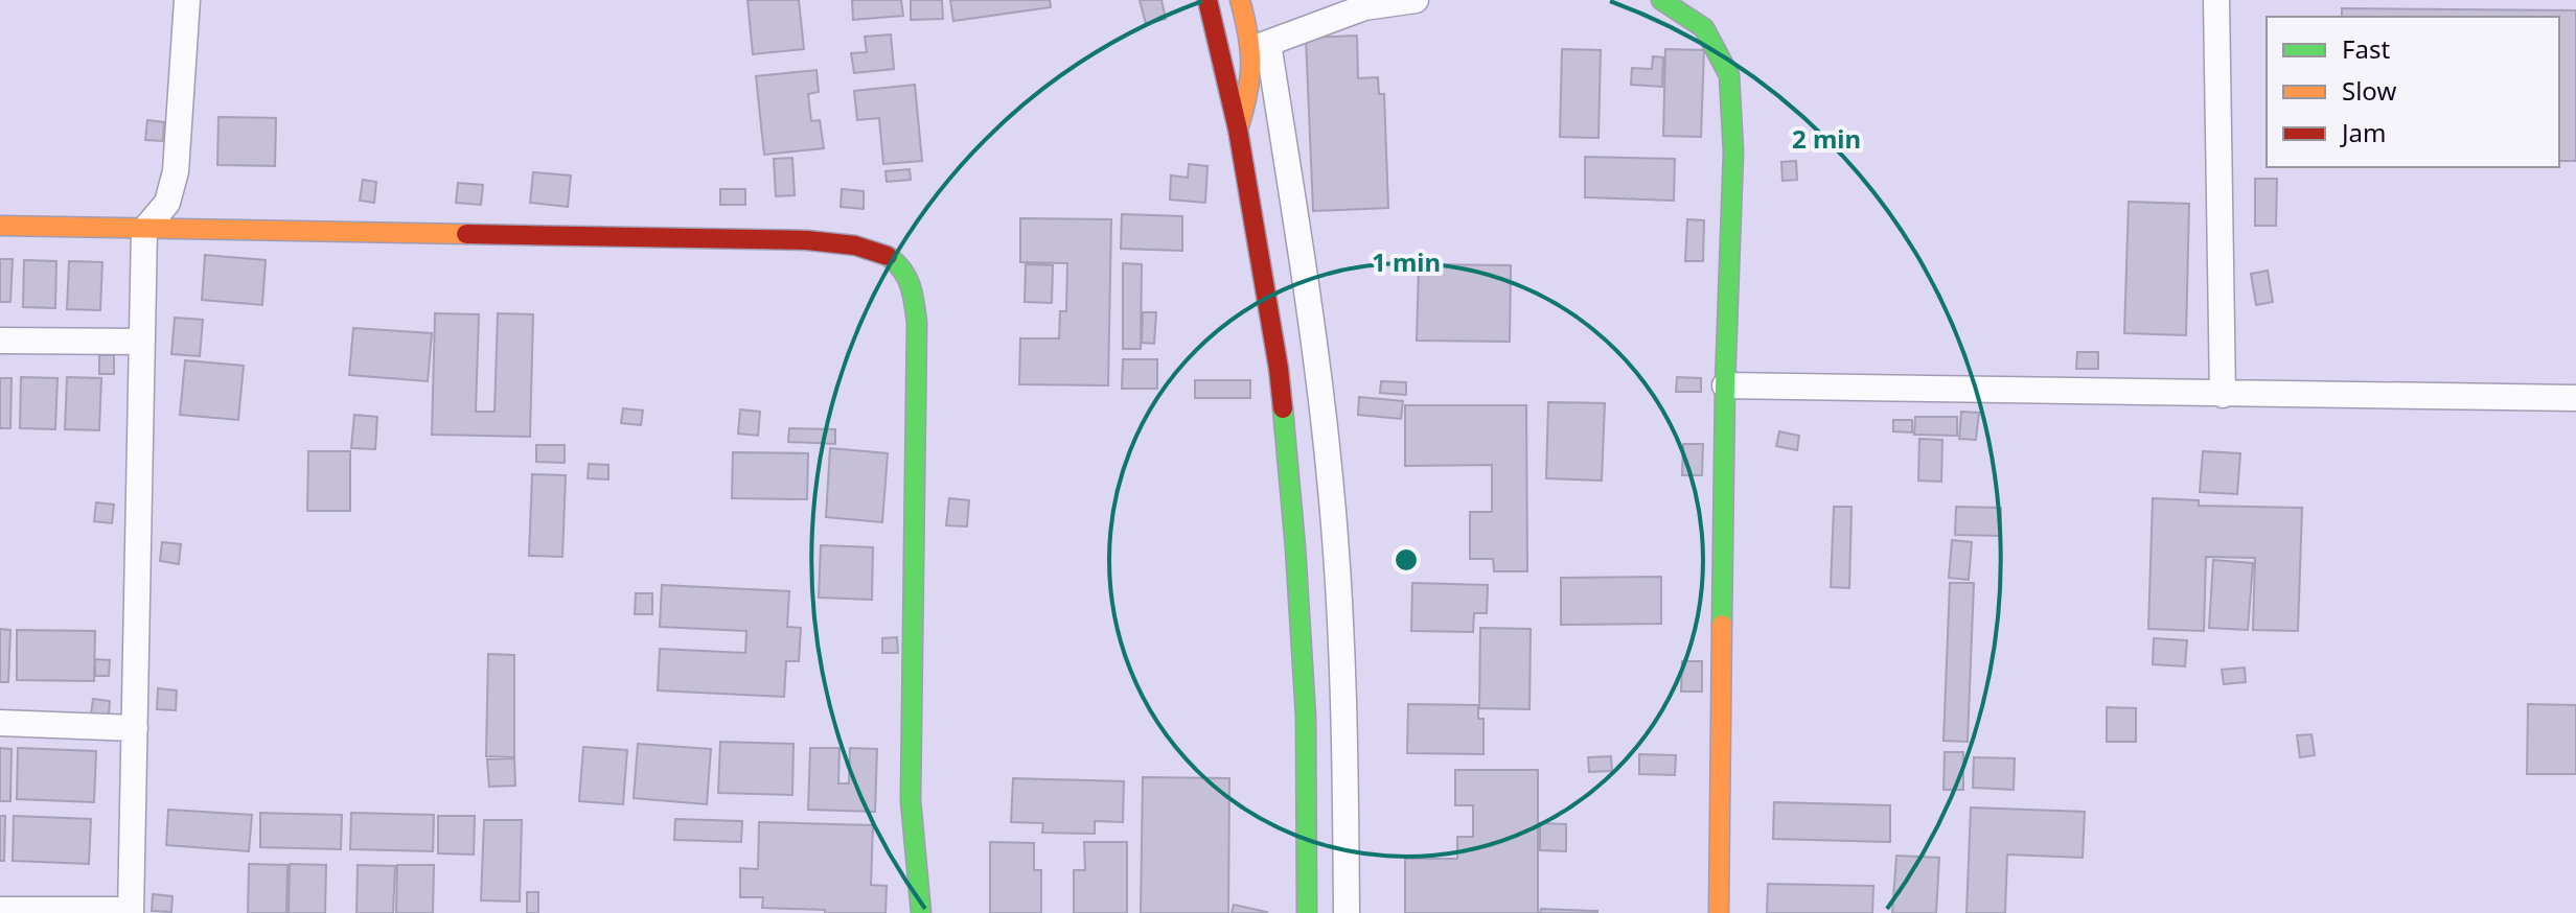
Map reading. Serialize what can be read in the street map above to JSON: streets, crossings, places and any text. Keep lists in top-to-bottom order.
{
  "legend": ["Fast", "Slow", "Jam"],
  "rings": ["2 min", "1 min"]
}
